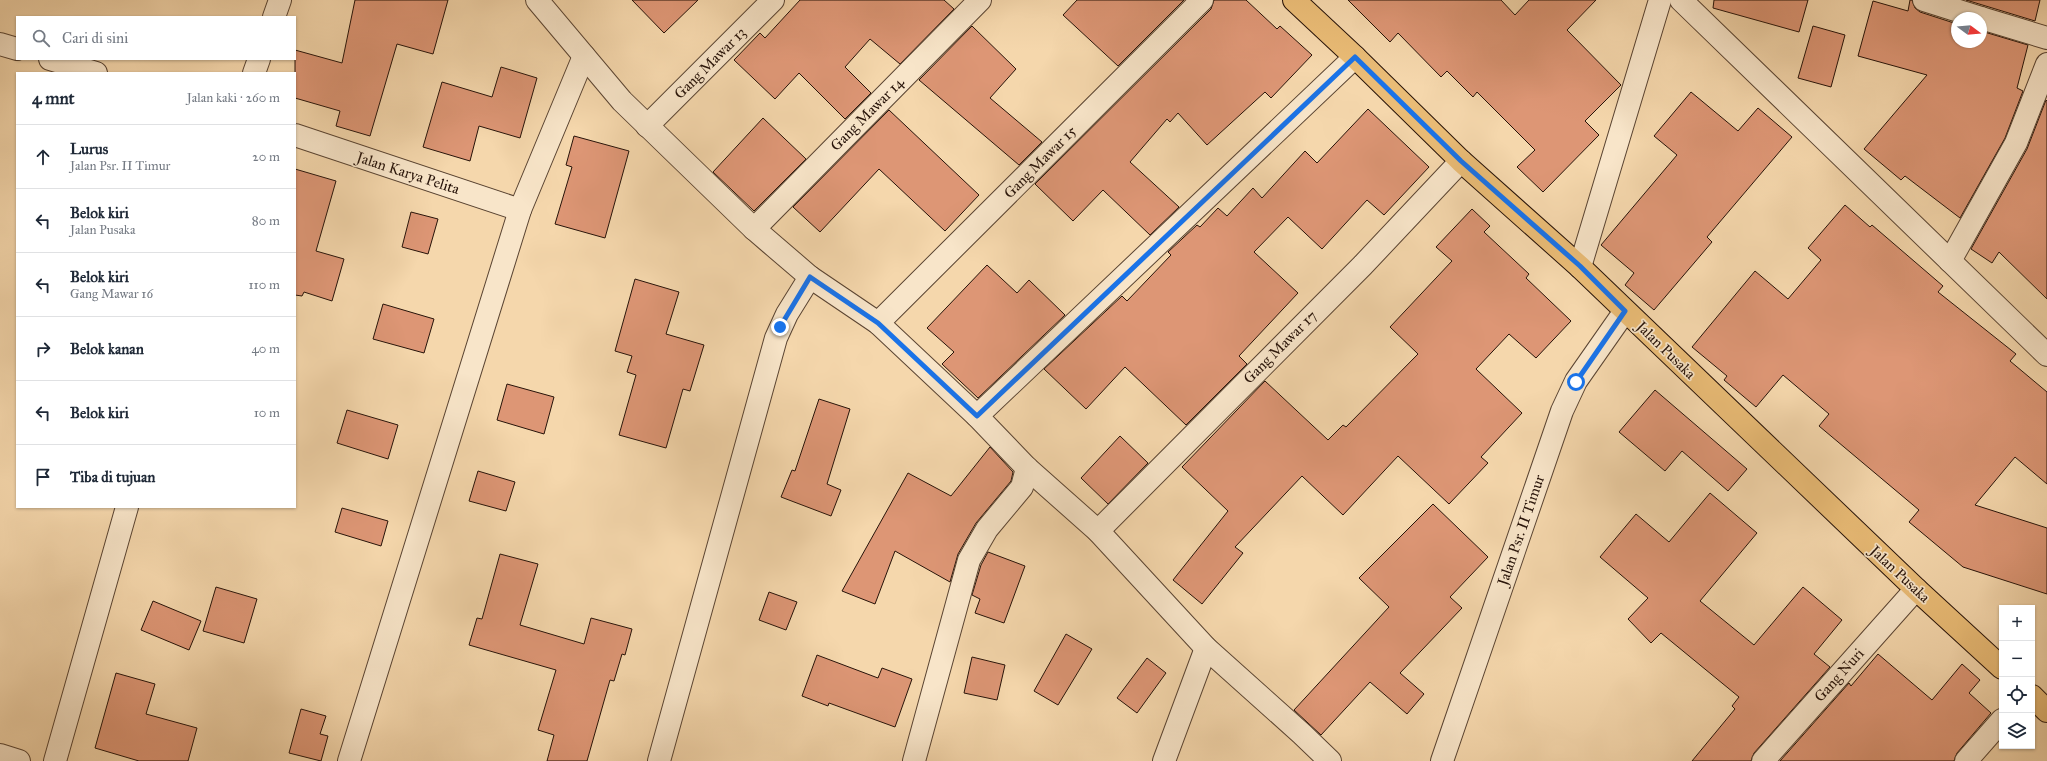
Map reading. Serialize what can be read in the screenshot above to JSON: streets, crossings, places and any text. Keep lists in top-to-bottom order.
{
  "streets": {
    "main road": ["Jalan Pusaka"],
    "street": [
      "Gang Mawar 13",
      "Gang Mawar 14",
      "Gang Mawar 15",
      "Jalan Karya Pelita",
      "Gang Mawar 17",
      "Jalan Psr. II Timur",
      "Gang Nuri"
    ]
  },
  "crossings": [
    ["Gang Mawar 17", "Jalan Pusaka"],
    ["Jalan Pusaka", "Jalan Psr. II Timur"],
    ["Jalan Pusaka", "Gang Nuri"]
  ],
  "north": "right",
  "page": {
    "search": "Cari di sini",
    "heading": ["4 mnt", "Jalan kaki · 260 m"],
    "list": [
      ["Lurus", "Jalan Psr. II Timur", "20 m"],
      ["Belok kiri", "Jalan Pusaka", "80 m"],
      ["Belok kiri", "Gang Mawar 16", "110 m"],
      ["Belok kanan", "40 m"],
      ["Belok kiri", "10 m"],
      "Tiba di tujuan"
    ],
    "map_buttons": ["+", "−"]
  }
}
